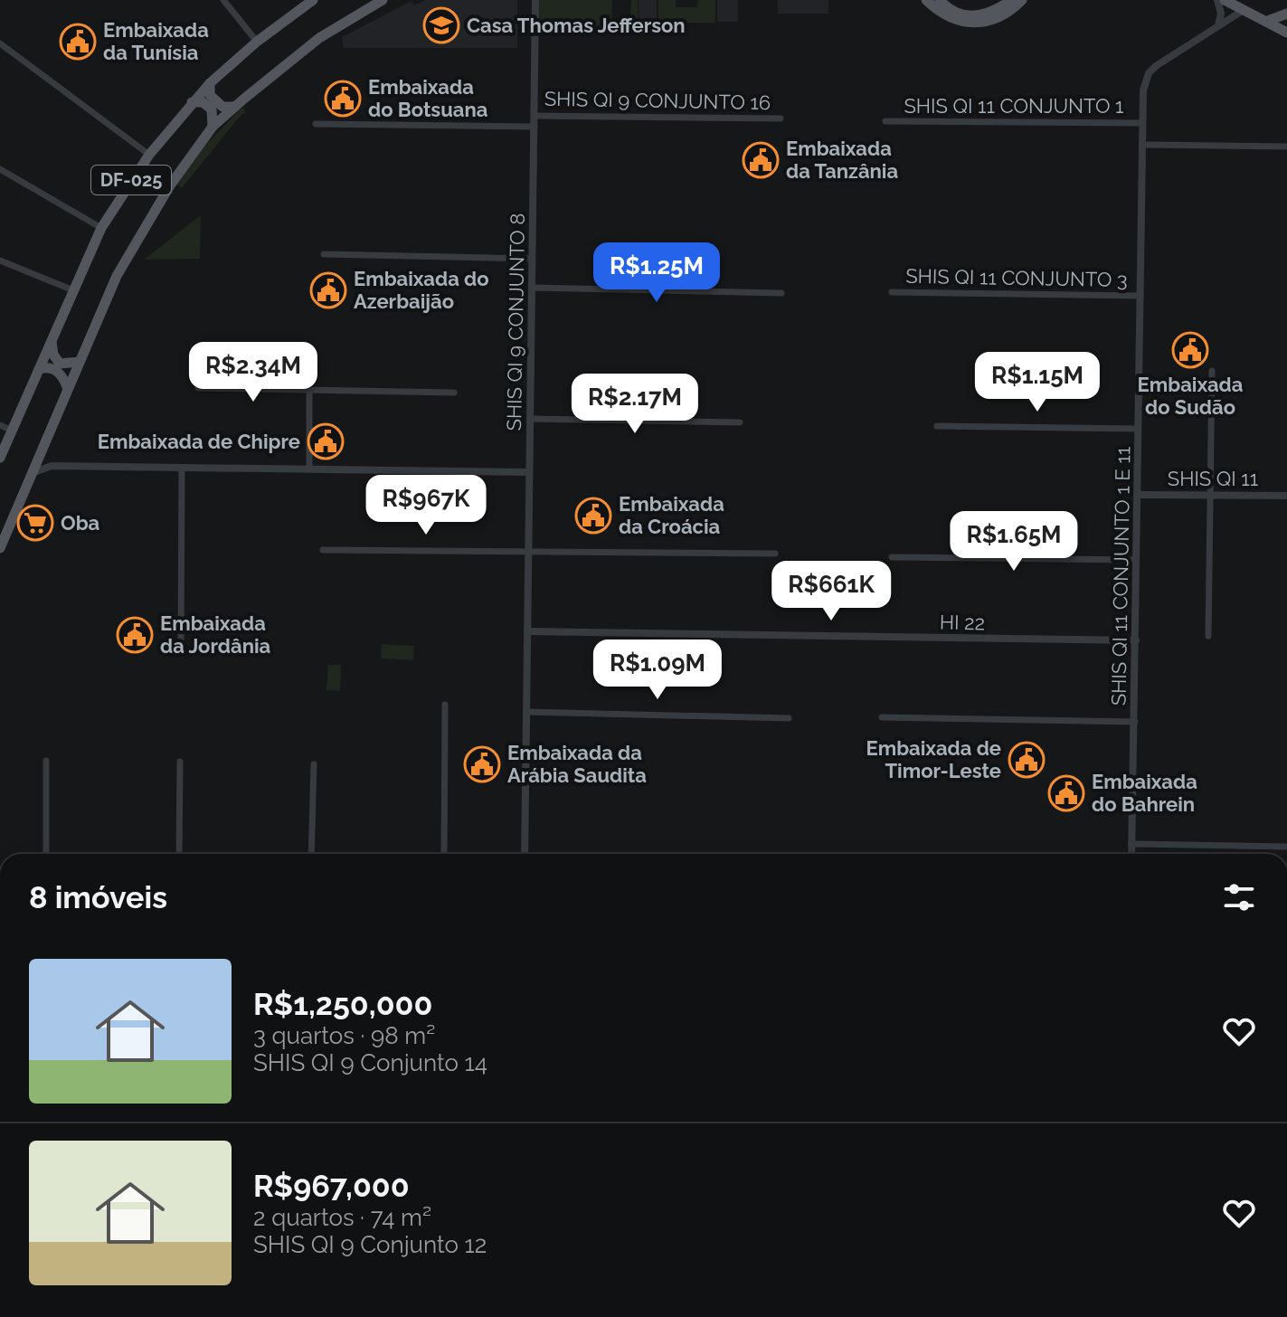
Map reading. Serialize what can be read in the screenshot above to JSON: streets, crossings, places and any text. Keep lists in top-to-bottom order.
{
  "streets": {
    "main road": ["DF-025"],
    "street": [
      "SHIS QI 9 CONJUNTO 16",
      "SHIS QI 11 CONJUNTO 1",
      "SHIS QI 11 CONJUNTO 3",
      "SHIS QI 9 CONJUNTO 8",
      "SHIS QI 11",
      "SHIS QI 11 CONJUNTO 1 E 11",
      "HI 22"
    ]
  },
  "crossings": [
    ["SHIS QI 9 CONJUNTO 16", "SHIS QI 9 CONJUNTO 8"],
    ["SHIS QI 11 CONJUNTO 1", "SHIS QI 11 CONJUNTO 1 E 11"],
    ["SHIS QI 11 CONJUNTO 3", "SHIS QI 11 CONJUNTO 1 E 11"],
    ["SHIS QI 9 CONJUNTO 8", "HI 22"],
    ["SHIS QI 11", "SHIS QI 11 CONJUNTO 1 E 11"],
    ["SHIS QI 11 CONJUNTO 1 E 11", "HI 22"]
  ],
  "places": {
    "school or university": ["Casa Thomas Jefferson"],
    "public building": [
      "Embaixada da Tunísia",
      "Embaixada do Botsuana",
      "Embaixada da Tanzânia",
      "Embaixada do Azerbaijão",
      "Embaixada do Sudão",
      "Embaixada de Chipre",
      "Embaixada da Croácia",
      "Embaixada da Jordânia",
      "Embaixada de Timor-Leste",
      "Embaixada da Arábia Saudita",
      "Embaixada do Bahrein"
    ],
    "supermarket": ["Oba"]
  },
  "page": {
    "price": [
      "R$1.25M",
      "R$2.34M",
      "R$1.15M",
      "R$2.17M",
      "R$967K",
      "R$1.65M",
      "R$661K",
      "R$1.09M"
    ],
    "heading": "8 imóveis",
    "list": [
      {
        "name": "R$1,250,000",
        "note": "3 quartos · 98 m² · SHIS QI 9 Conjunto 14"
      },
      {
        "name": "R$967,000",
        "note": "2 quartos · 74 m² · SHIS QI 9 Conjunto 12"
      }
    ]
  }
}
